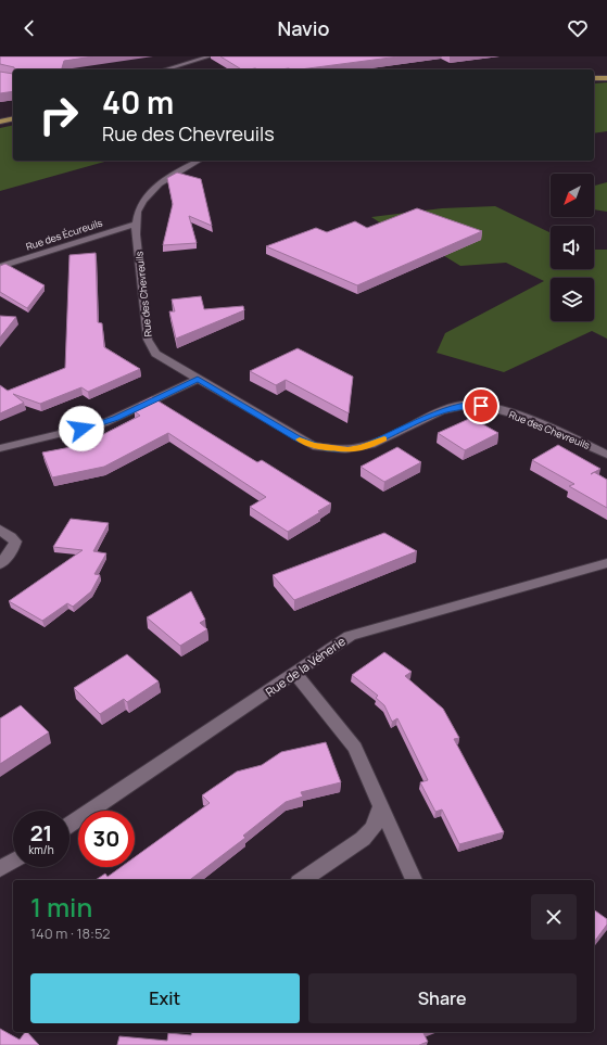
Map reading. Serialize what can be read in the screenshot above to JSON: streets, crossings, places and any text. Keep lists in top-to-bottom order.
{
  "streets": {
    "street": ["Rue des Écureuils", "Rue des Chevreuils", "Rue de la Vénerie"]
  },
  "crossings": [
    ["Rue des Écureuils", "Rue des Chevreuils"]
  ],
  "north": "bottom left",
  "page": {
    "header": "Navio",
    "turn": ["40 m", "Rue des Chevreuils"],
    "speed": "21 km/h",
    "limit": "30",
    "heading": ["1 min", "140 m · 18:52"],
    "buttons": ["Exit", "Share"]
  }
}
